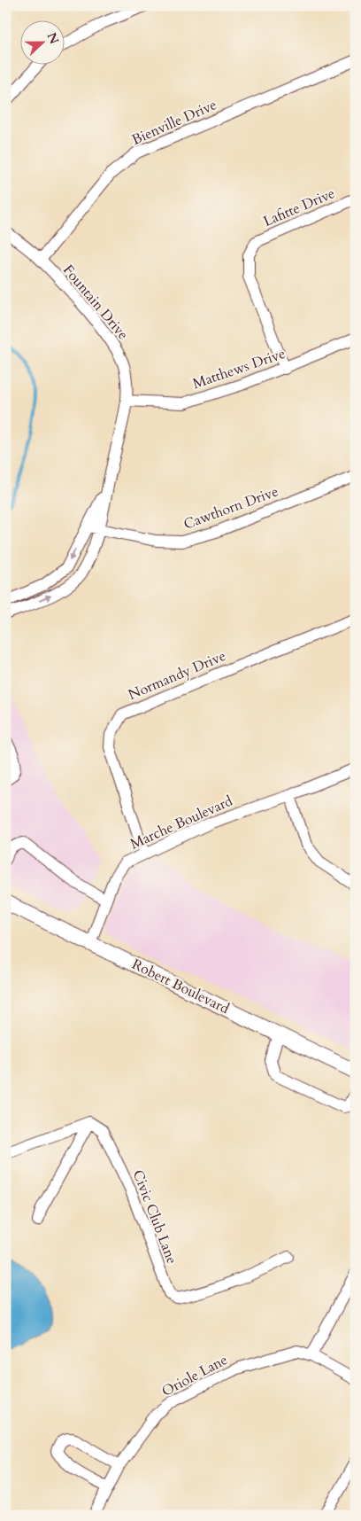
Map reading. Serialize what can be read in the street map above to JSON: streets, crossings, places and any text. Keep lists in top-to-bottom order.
{
  "streets": {
    "main road": ["Robert Boulevard"],
    "street": [
      "Bienville Drive",
      "Lafitte Drive",
      "Fountain Drive",
      "Matthews Drive",
      "Cawthorn Drive",
      "Normandy Drive",
      "Marche Boulevard",
      "Civic Club Lane",
      "Oriole Lane"
    ]
  },
  "crossings": [
    ["Bienville Drive", "Fountain Drive"],
    ["Lafitte Drive", "Matthews Drive"],
    ["Fountain Drive", "Matthews Drive"],
    ["Fountain Drive", "Cawthorn Drive"],
    ["Normandy Drive", "Marche Boulevard"],
    ["Marche Boulevard", "Robert Boulevard"]
  ],
  "north": "right"
}
